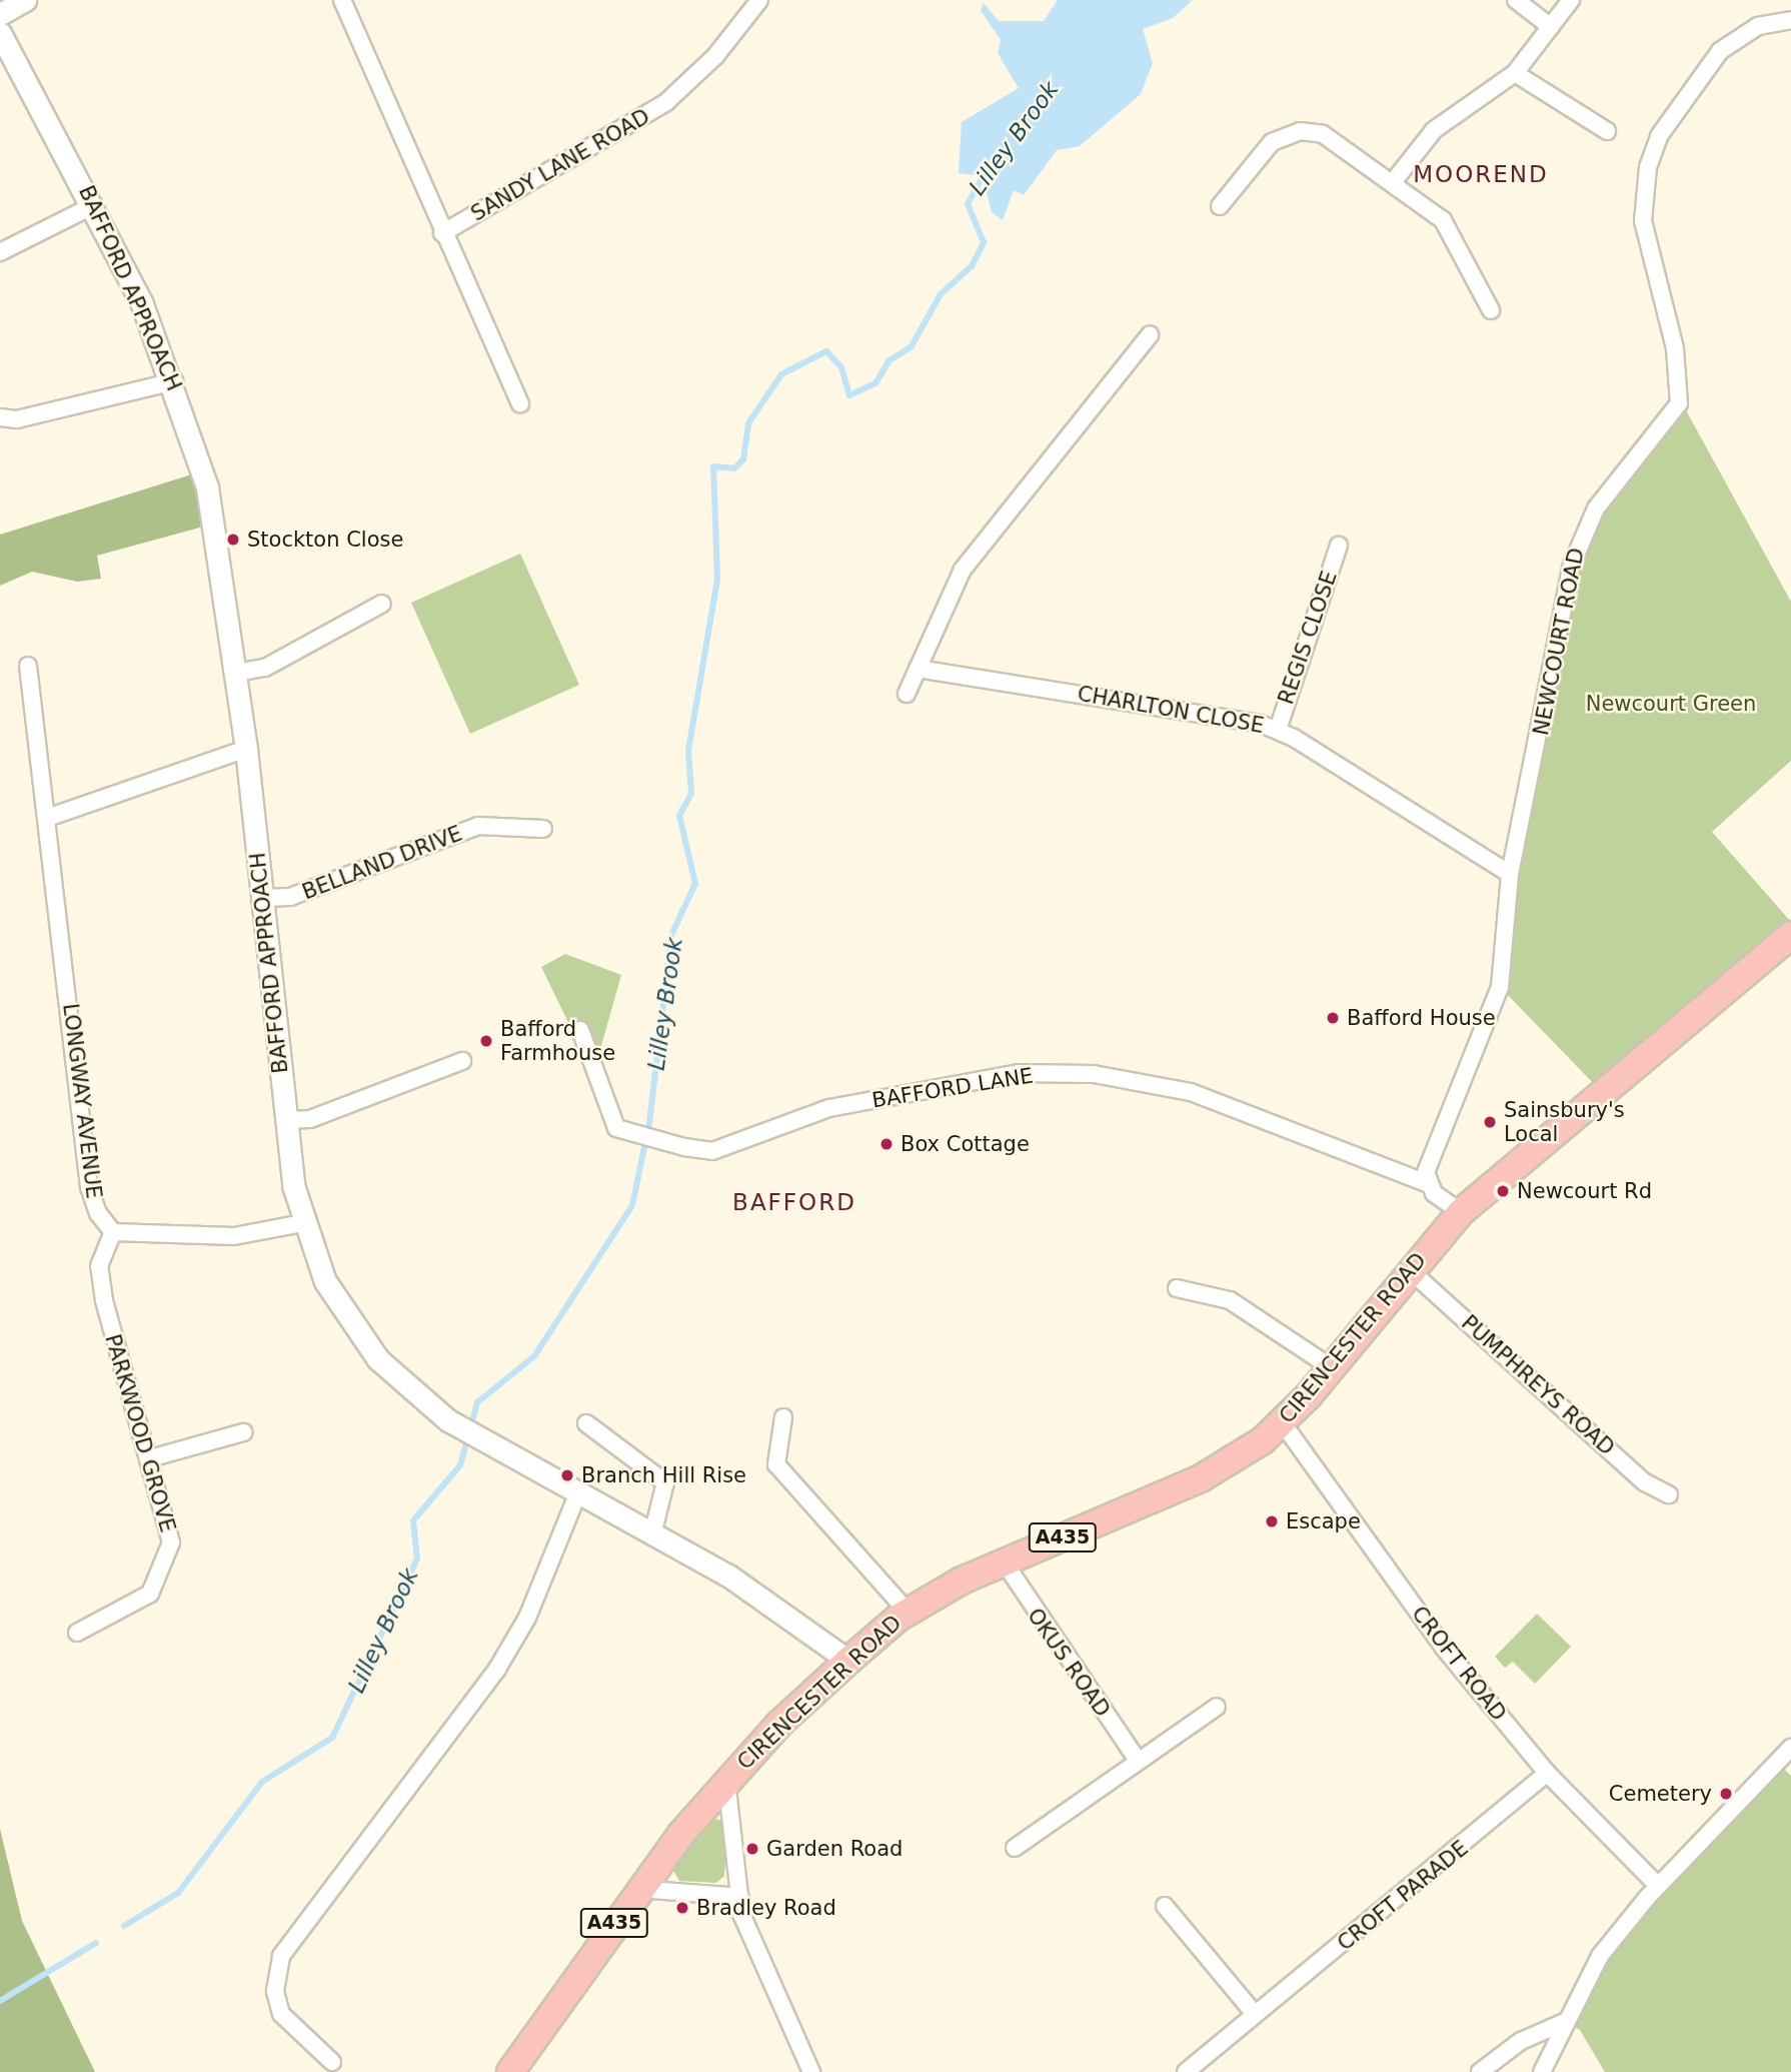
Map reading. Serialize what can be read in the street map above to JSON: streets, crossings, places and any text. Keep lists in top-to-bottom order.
{
  "streets": {
    "main road": ["CIRENCESTER ROAD", "A435"],
    "street": [
      "SANDY LANE ROAD",
      "BAFFORD APPROACH",
      "REGIS CLOSE",
      "NEWCOURT ROAD",
      "CHARLTON CLOSE",
      "BELLAND DRIVE",
      "BAFFORD LANE",
      "LONGWAY AVENUE",
      "PUMPHREYS ROAD",
      "PARKWOOD GROVE",
      "OKUS ROAD",
      "CROFT ROAD"
    ]
  },
  "crossings": [
    ["BAFFORD APPROACH", "BELLAND DRIVE"],
    ["BAFFORD APPROACH", "CIRENCESTER ROAD"],
    ["REGIS CLOSE", "CHARLTON CLOSE"],
    ["NEWCOURT ROAD", "CHARLTON CLOSE"],
    ["NEWCOURT ROAD", "BAFFORD LANE"],
    ["LONGWAY AVENUE", "PARKWOOD GROVE"],
    ["CIRENCESTER ROAD", "PUMPHREYS ROAD"],
    ["CIRENCESTER ROAD", "OKUS ROAD"],
    ["CIRENCESTER ROAD", "CROFT ROAD"]
  ],
  "districts": ["MOOREND", "BAFFORD"],
  "water": ["Lilley Brook"],
  "parks": ["Newcourt Green"],
  "places": [
    "Stockton Close",
    "Bafford House",
    "Bafford Farmhouse",
    "Sainsbury's Local",
    "Box Cottage",
    "Newcourt Rd",
    "Branch Hill Rise",
    "Escape",
    "Cemetery",
    "Garden Road",
    "Bradley Road"
  ]
}
